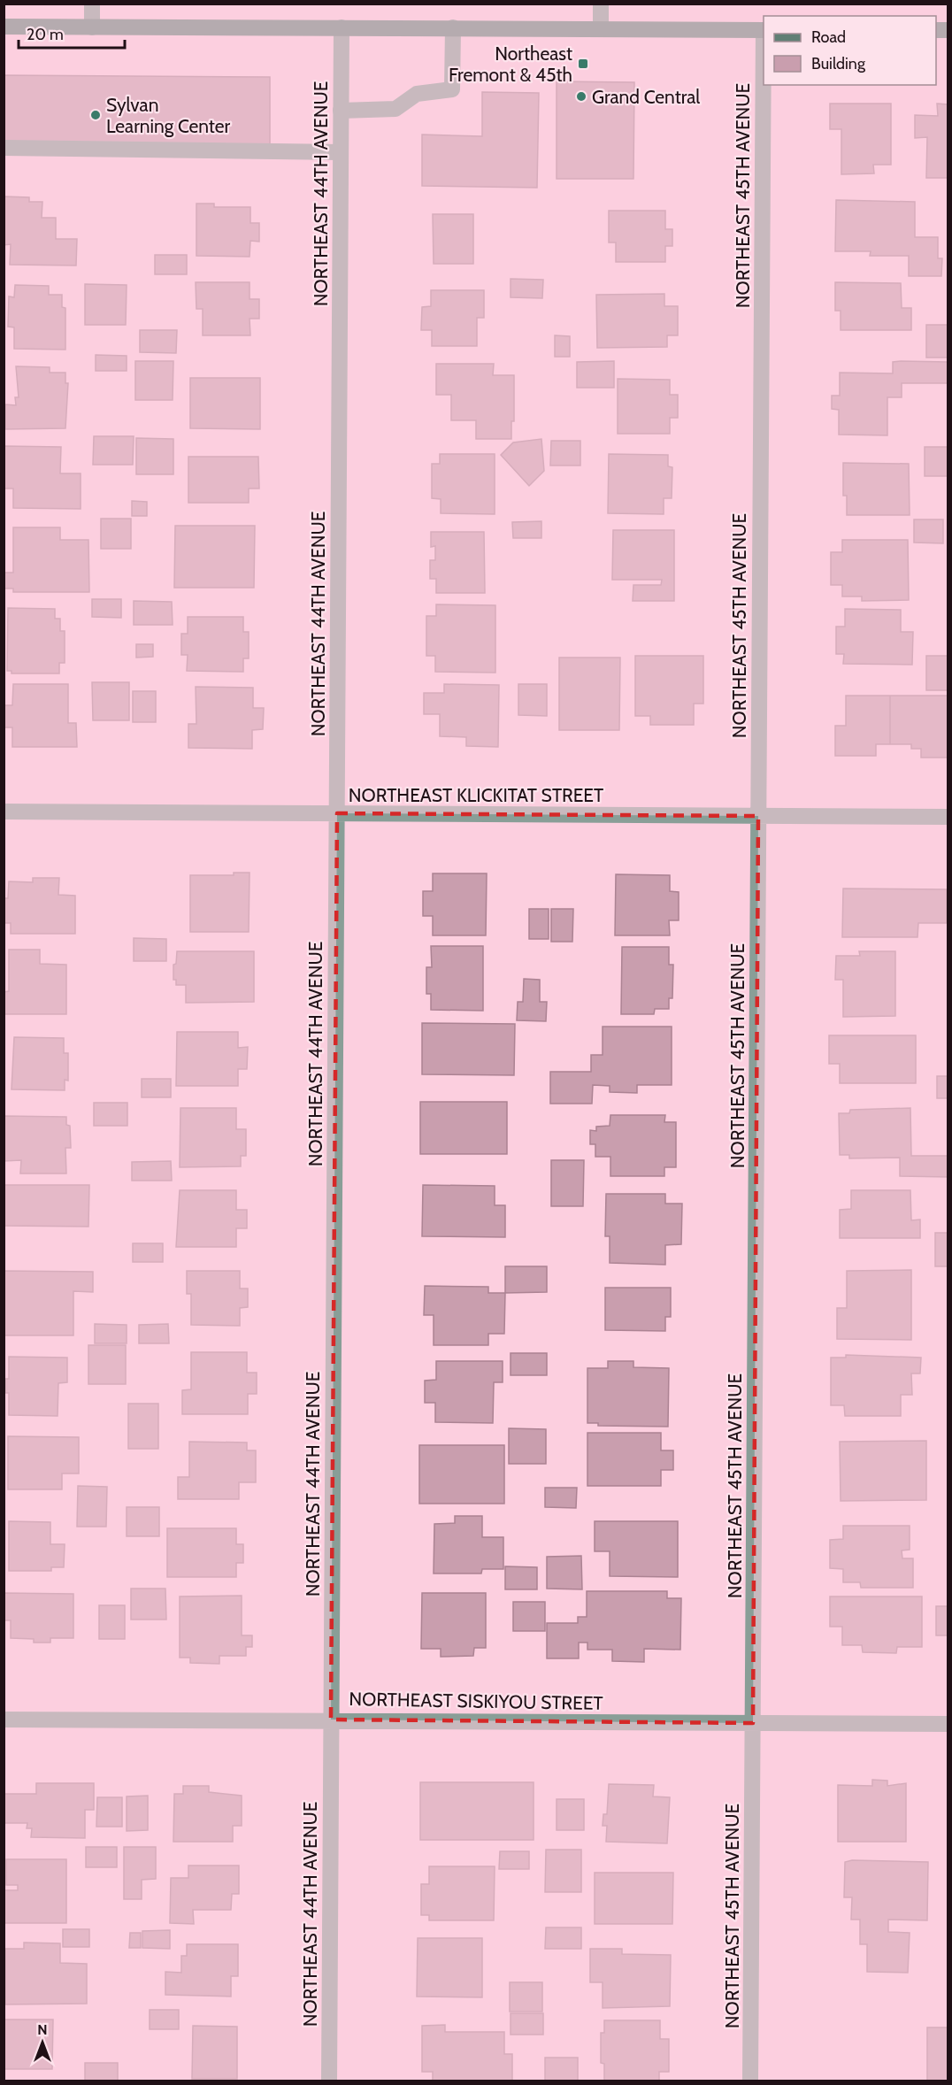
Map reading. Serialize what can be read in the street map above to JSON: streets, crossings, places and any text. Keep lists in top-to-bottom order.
{
  "streets": {
    "street": [
      "NORTHEAST 44TH AVENUE",
      "NORTHEAST 45TH AVENUE",
      "NORTHEAST KLICKITAT STREET",
      "NORTHEAST SISKIYOU STREET"
    ]
  },
  "crossings": [
    ["NORTHEAST 44TH AVENUE", "NORTHEAST KLICKITAT STREET"],
    ["NORTHEAST 44TH AVENUE", "NORTHEAST SISKIYOU STREET"],
    ["NORTHEAST 45TH AVENUE", "NORTHEAST KLICKITAT STREET"],
    ["NORTHEAST 45TH AVENUE", "NORTHEAST SISKIYOU STREET"]
  ],
  "places": {
    "transit": ["Northeast Fremont & 45th"],
    "other": ["Grand Central", "Sylvan Learning Center"]
  },
  "legend": ["Road", "Building"],
  "scale_bar": "20 m",
  "north": "top"
}
